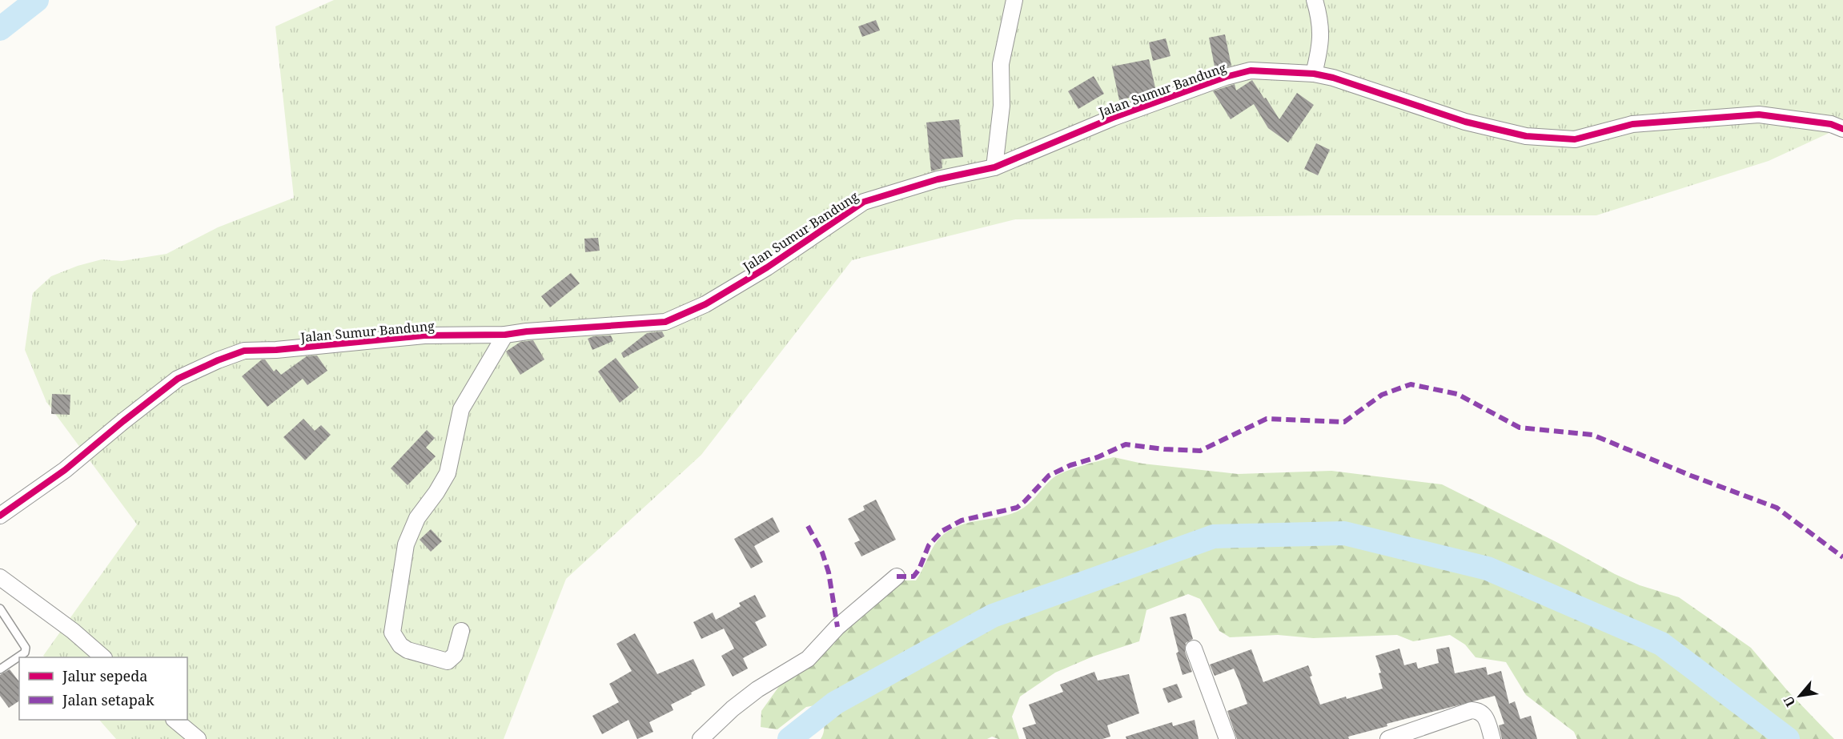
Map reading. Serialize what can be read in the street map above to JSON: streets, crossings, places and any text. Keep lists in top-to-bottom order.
{
  "streets": {
    "street": ["Jalan Sumur Bandung"]
  },
  "legend": ["Jalur sepeda", "Jalan setapak"],
  "north": "bottom left"
}
